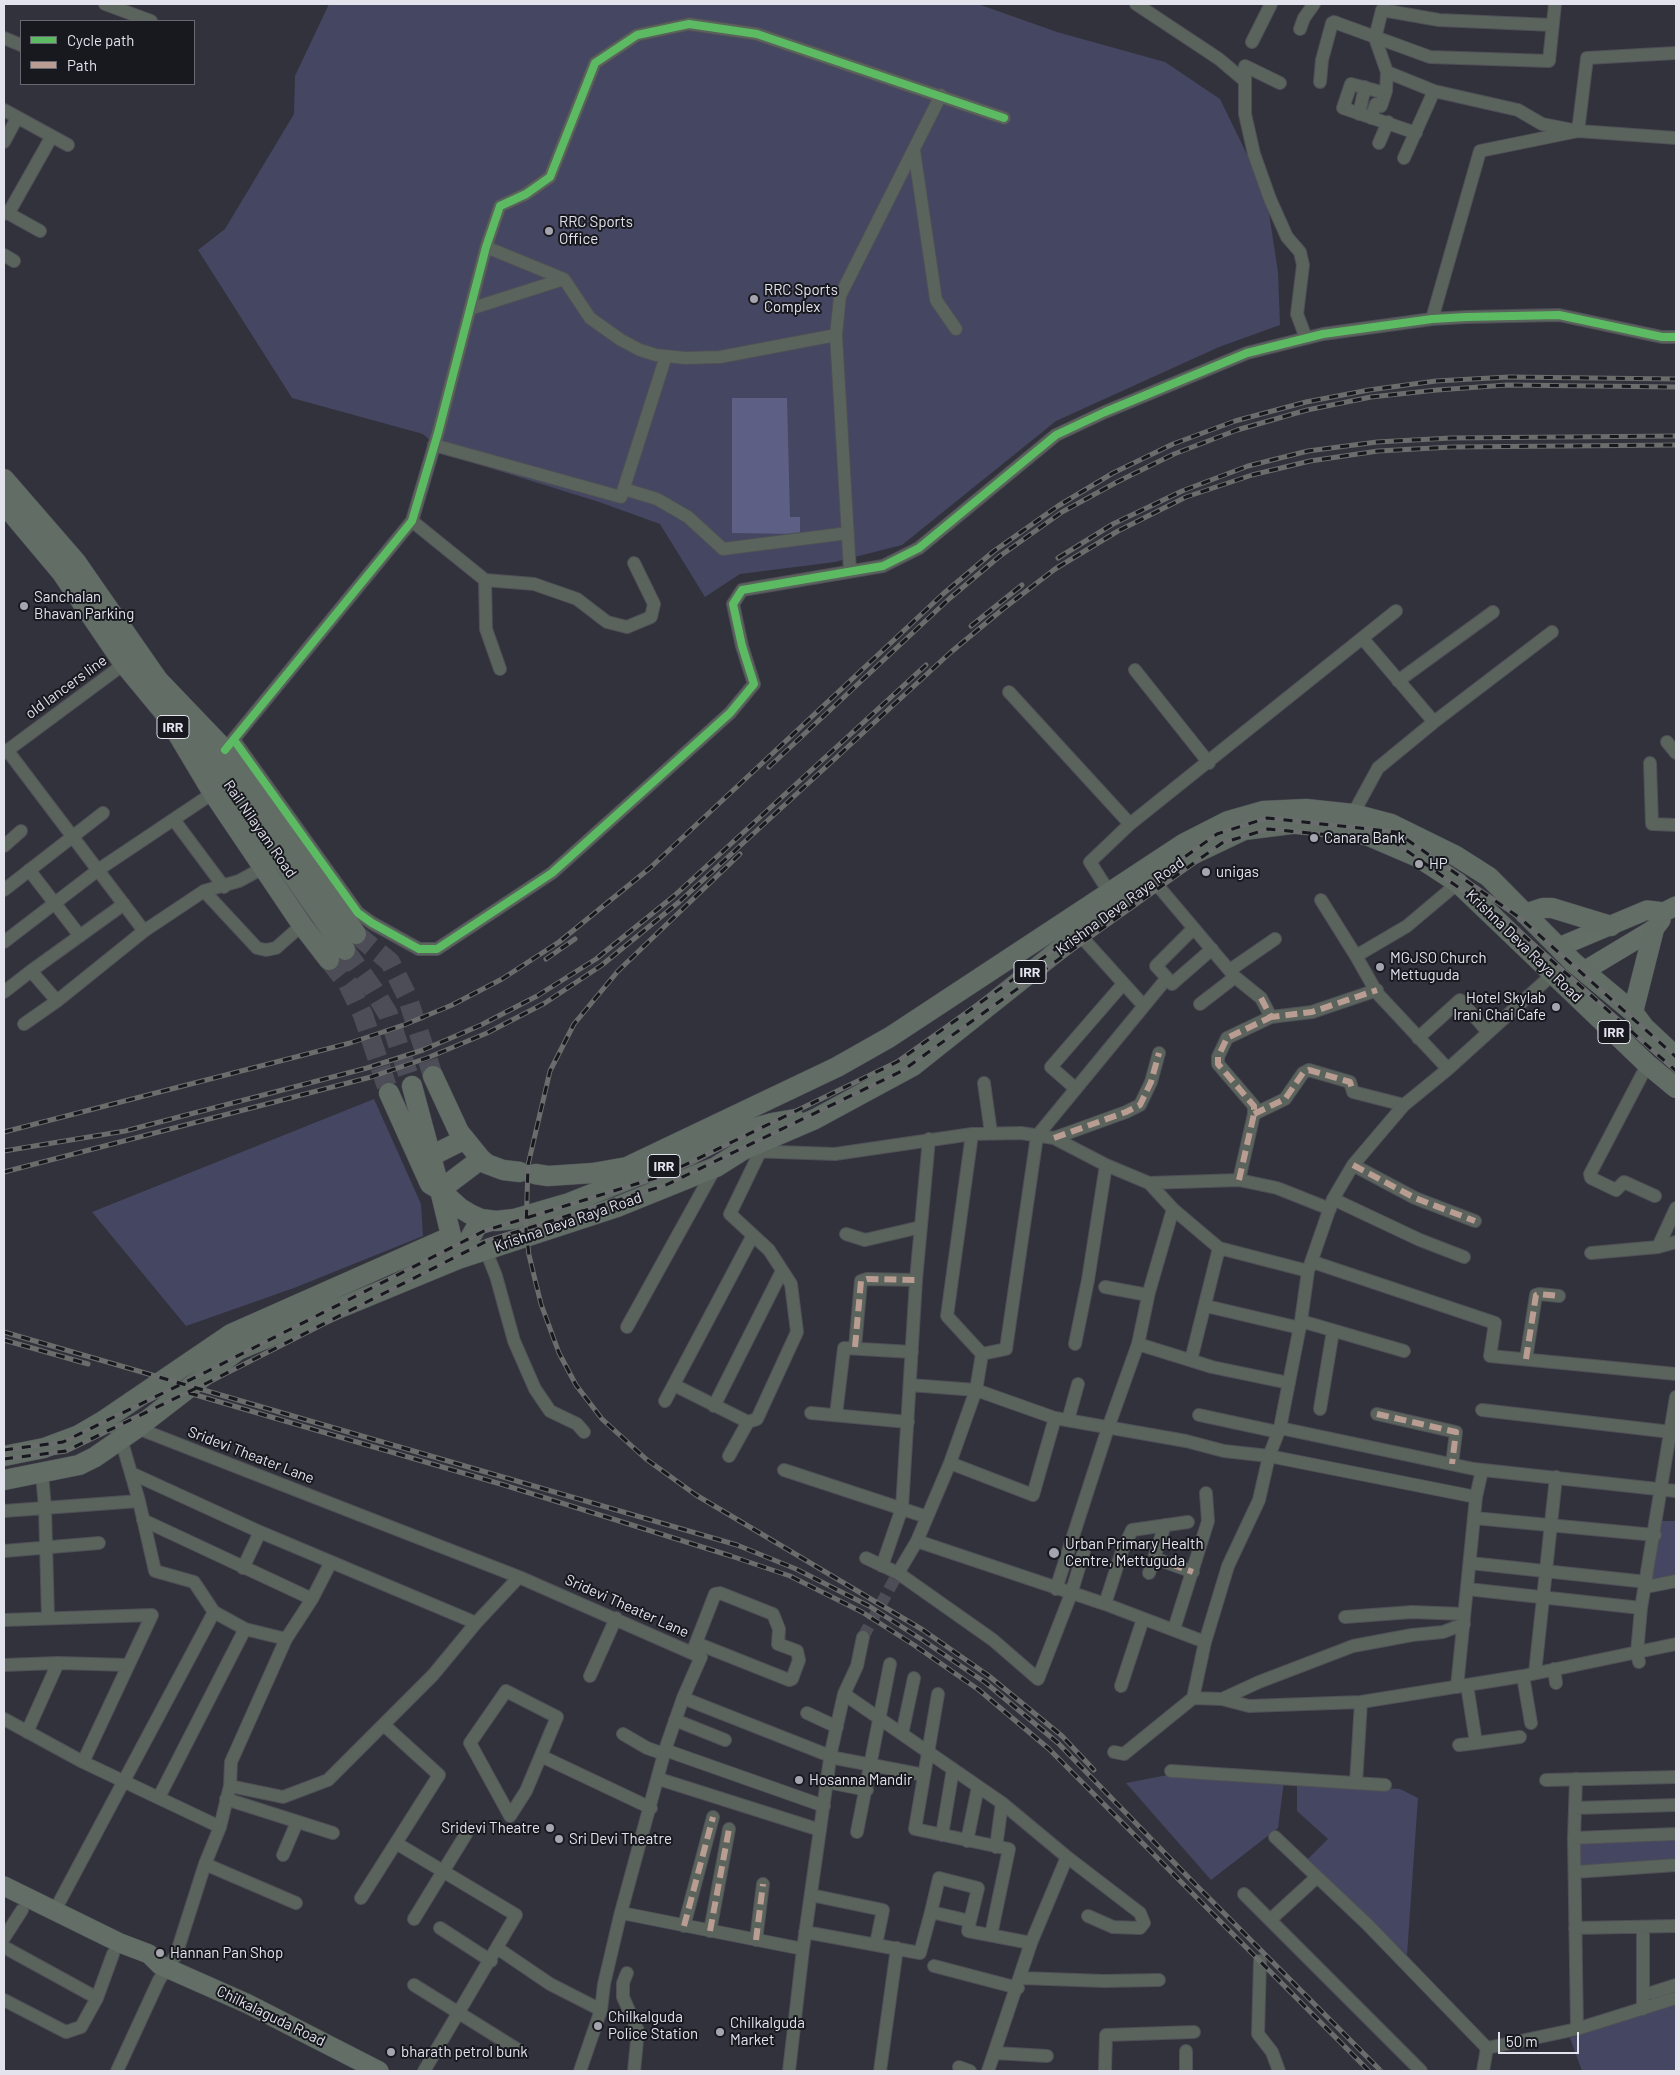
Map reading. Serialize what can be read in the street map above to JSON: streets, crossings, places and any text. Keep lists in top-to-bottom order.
{
  "streets": {
    "main road": [
      "IRR",
      "Rail Nilayam Road",
      "Krishna Deva Raya Road",
      "Chilkalaguda Road"
    ],
    "street": ["old lancers line", "Sridevi Theater Lane"]
  },
  "crossings": [
    ["old lancers line", "Rail Nilayam Road"],
    ["IRR", "Krishna Deva Raya Road"],
    ["Krishna Deva Raya Road", "Sridevi Theater Lane"]
  ],
  "places": [
    "RRC Sports Office",
    "RRC Sports Complex",
    "Sanchalan Bhavan Parking",
    "Canara Bank",
    "HP",
    "unigas",
    "MGJSO Church Mettuguda",
    "Hotel Skylab Irani Chai Cafe",
    "Urban Primary Health Centre, Mettuguda",
    "Hosanna Mandir",
    "Sridevi Theatre",
    "Sri Devi Theatre",
    "Hannan Pan Shop",
    "Chilkalguda Police Station",
    "Chilkalguda Market",
    "bharath petrol bunk"
  ],
  "legend": ["Cycle path", "Path"],
  "scale_bar": "50 m"
}
